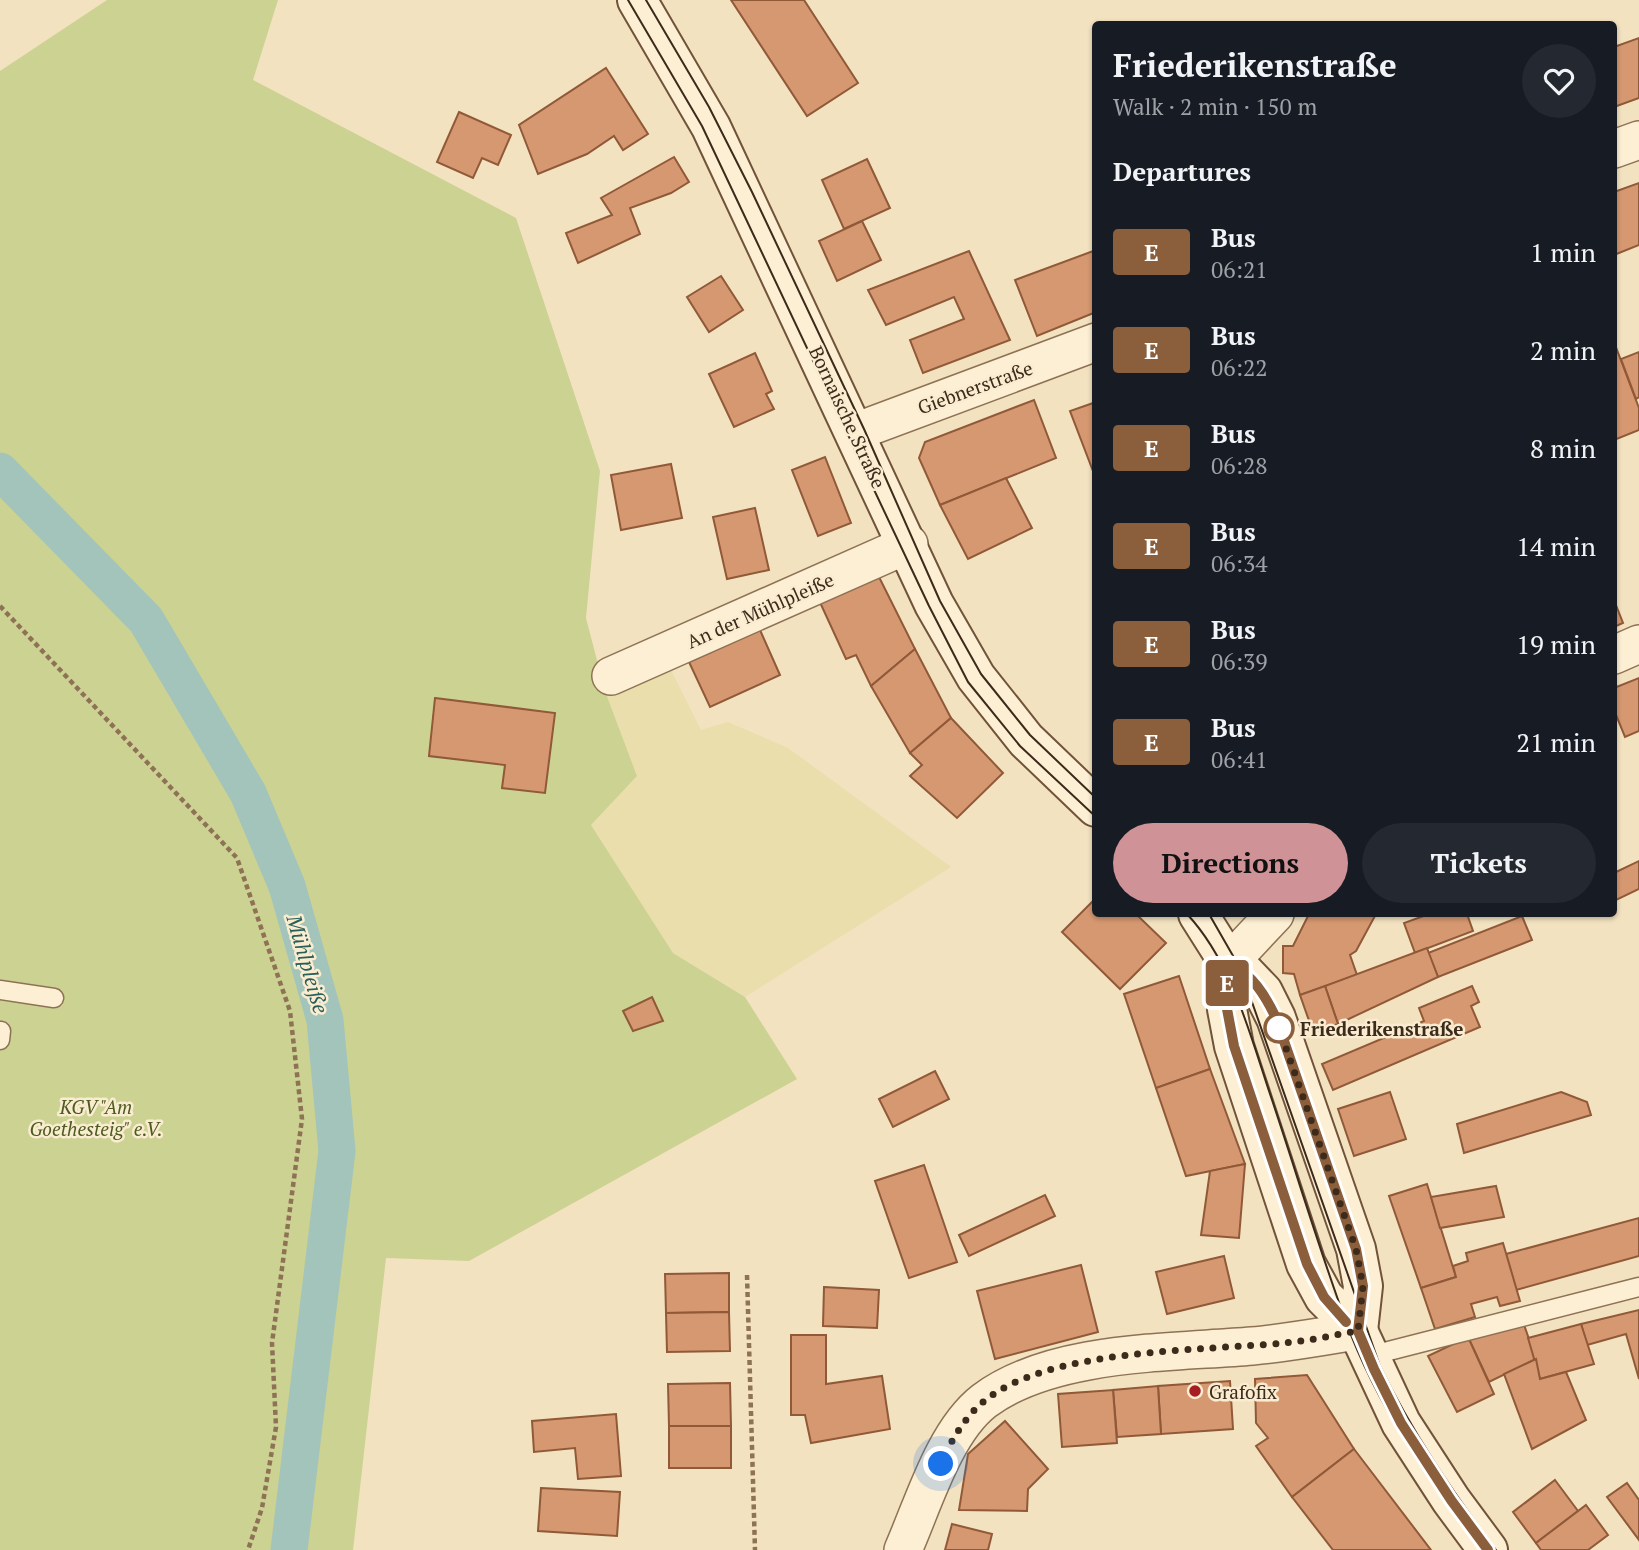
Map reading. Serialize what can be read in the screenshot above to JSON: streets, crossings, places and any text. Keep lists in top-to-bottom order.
{
  "streets": {
    "main road": ["Bornaische Straße"],
    "street": ["Giebnerstraße", "An der Mühlpleiße"]
  },
  "crossings": [
    ["Giebnerstraße", "Bornaische Straße"],
    ["Bornaische Straße", "An der Mühlpleiße"]
  ],
  "water": ["Mühlpleiße"],
  "parks": ["KGV \"Am Goethesteig\" e.V."],
  "places": ["Friederikenstraße", "Grafofix"],
  "lines": ["bus line E"],
  "page": {
    "on_map": "E",
    "heading": [
      ["Friederikenstraße", "Walk · 2 min · 150 m"],
      "Departures"
    ],
    "list": [
      {
        "mark": "E",
        "name": "Bus",
        "note": "06:21",
        "value": "1 min"
      },
      {
        "mark": "E",
        "name": "Bus",
        "note": "06:22",
        "value": "2 min"
      },
      {
        "mark": "E",
        "name": "Bus",
        "note": "06:28",
        "value": "8 min"
      },
      {
        "mark": "E",
        "name": "Bus",
        "note": "06:34",
        "value": "14 min"
      },
      {
        "mark": "E",
        "name": "Bus",
        "note": "06:39",
        "value": "19 min"
      },
      {
        "mark": "E",
        "name": "Bus",
        "note": "06:41",
        "value": "21 min"
      }
    ],
    "buttons": ["Directions", "Tickets"]
  }
}
